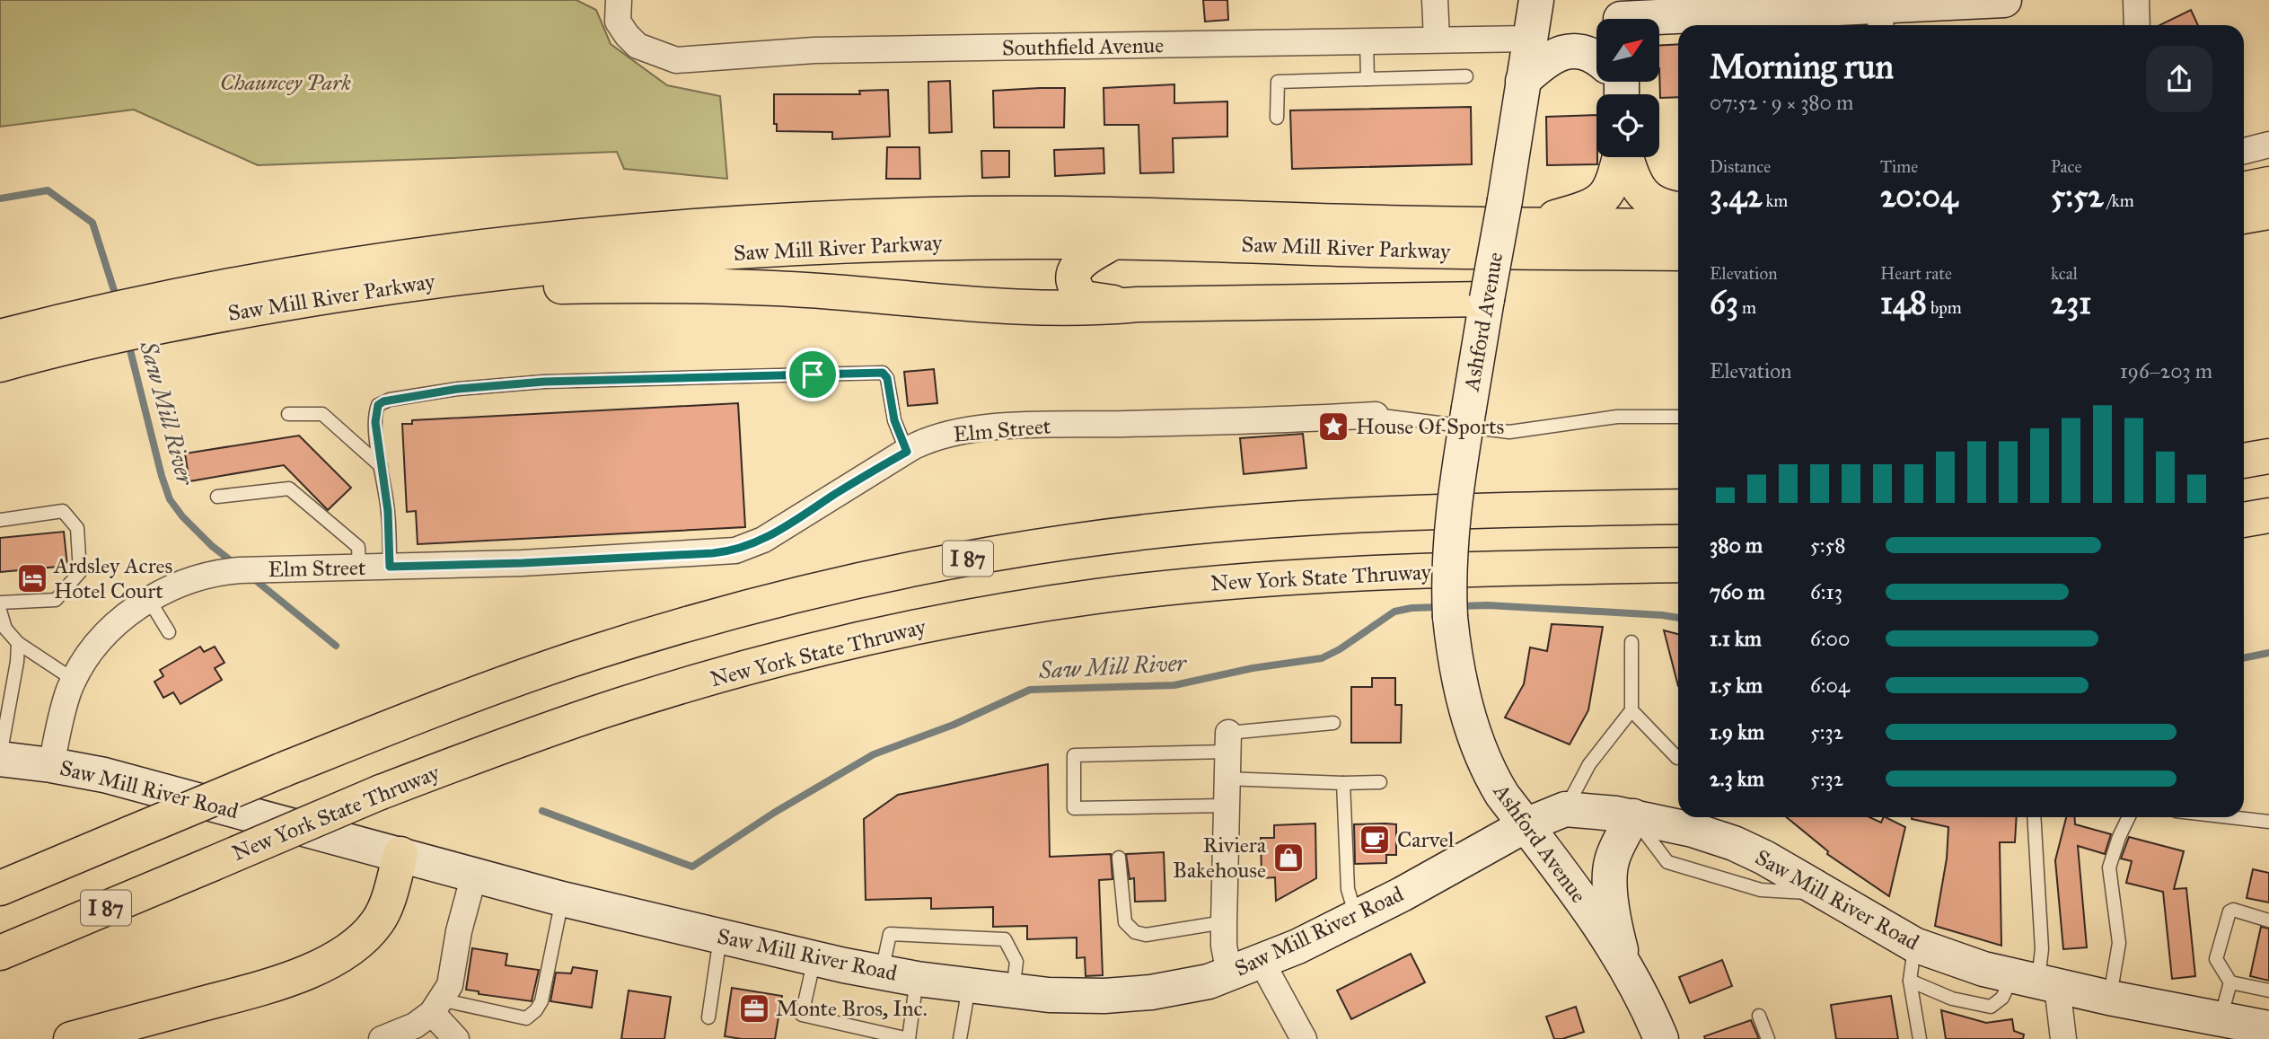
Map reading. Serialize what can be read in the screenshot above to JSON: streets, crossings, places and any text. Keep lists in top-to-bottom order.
{
  "streets": {
    "highway": ["Saw Mill River Parkway", "I 87", "New York State Thruway"],
    "main road": ["Ashford Avenue", "Saw Mill River Road"],
    "street": ["Southfield Avenue", "Elm Street"]
  },
  "crossings": [
    ["Southfield Avenue", "Ashford Avenue"],
    ["Saw Mill River Parkway", "Ashford Avenue"],
    ["Ashford Avenue", "Saw Mill River Road"],
    ["Elm Street", "Saw Mill River Road"]
  ],
  "water": ["Saw Mill River"],
  "parks": ["Chauncey Park"],
  "places": {
    "place": ["House Of Sports"],
    "hotel": ["Ardsley Acres Hotel Court"],
    "cafe": ["Carvel"],
    "shop": ["Riviera Bakehouse"],
    "office": ["Monte Bros, Inc."]
  },
  "north": "top right",
  "page": {
    "heading": ["Morning run", "07:52 · 9 × 380 m"],
    "stats": [
      ["Distance", "3.42 km"],
      ["Time", "20:04"],
      ["Pace", "5:52 /km"],
      ["Elevation", "63 m"],
      ["Heart rate", "148 bpm"],
      ["kcal", "231"]
    ],
    "chart": ["Elevation", "196–203 m"],
    "list": [
      {
        "name": "380 m",
        "note": "5:58"
      },
      {
        "name": "760 m",
        "note": "6:13"
      },
      {
        "name": "1.1 km",
        "note": "6:00"
      },
      {
        "name": "1.5 km",
        "note": "6:04"
      },
      {
        "name": "1.9 km",
        "note": "5:32"
      },
      {
        "name": "2.3 km",
        "note": "5:32"
      }
    ]
  }
}
